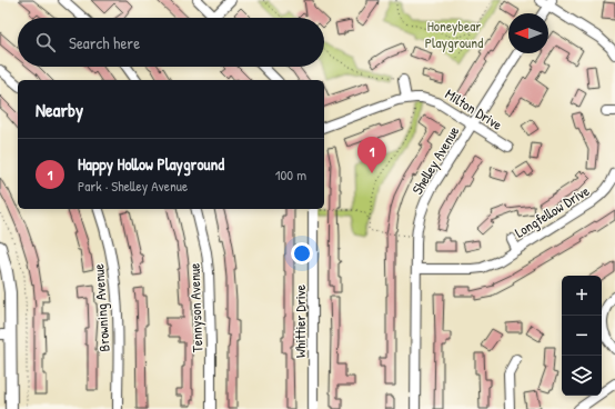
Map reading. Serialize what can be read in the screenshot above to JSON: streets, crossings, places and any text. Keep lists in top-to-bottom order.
{
  "streets": {
    "street": [
      "Milton Drive",
      "Shelley Avenue",
      "Longfellow Drive",
      "Browning Avenue",
      "Tennyson Avenue",
      "Whittier Drive"
    ]
  },
  "crossings": [
    ["Milton Drive", "Shelley Avenue"],
    ["Shelley Avenue", "Longfellow Drive"]
  ],
  "parks": ["Honeybear Playground"],
  "north": "left",
  "page": {
    "search": "Search here",
    "heading": "Nearby",
    "pins": "1",
    "list": [
      {
        "mark": "1",
        "name": "Happy Hollow Playground",
        "note": "Park · Shelley Avenue",
        "value": "100 m"
      }
    ],
    "map_buttons": ["+", "−"]
  }
}
